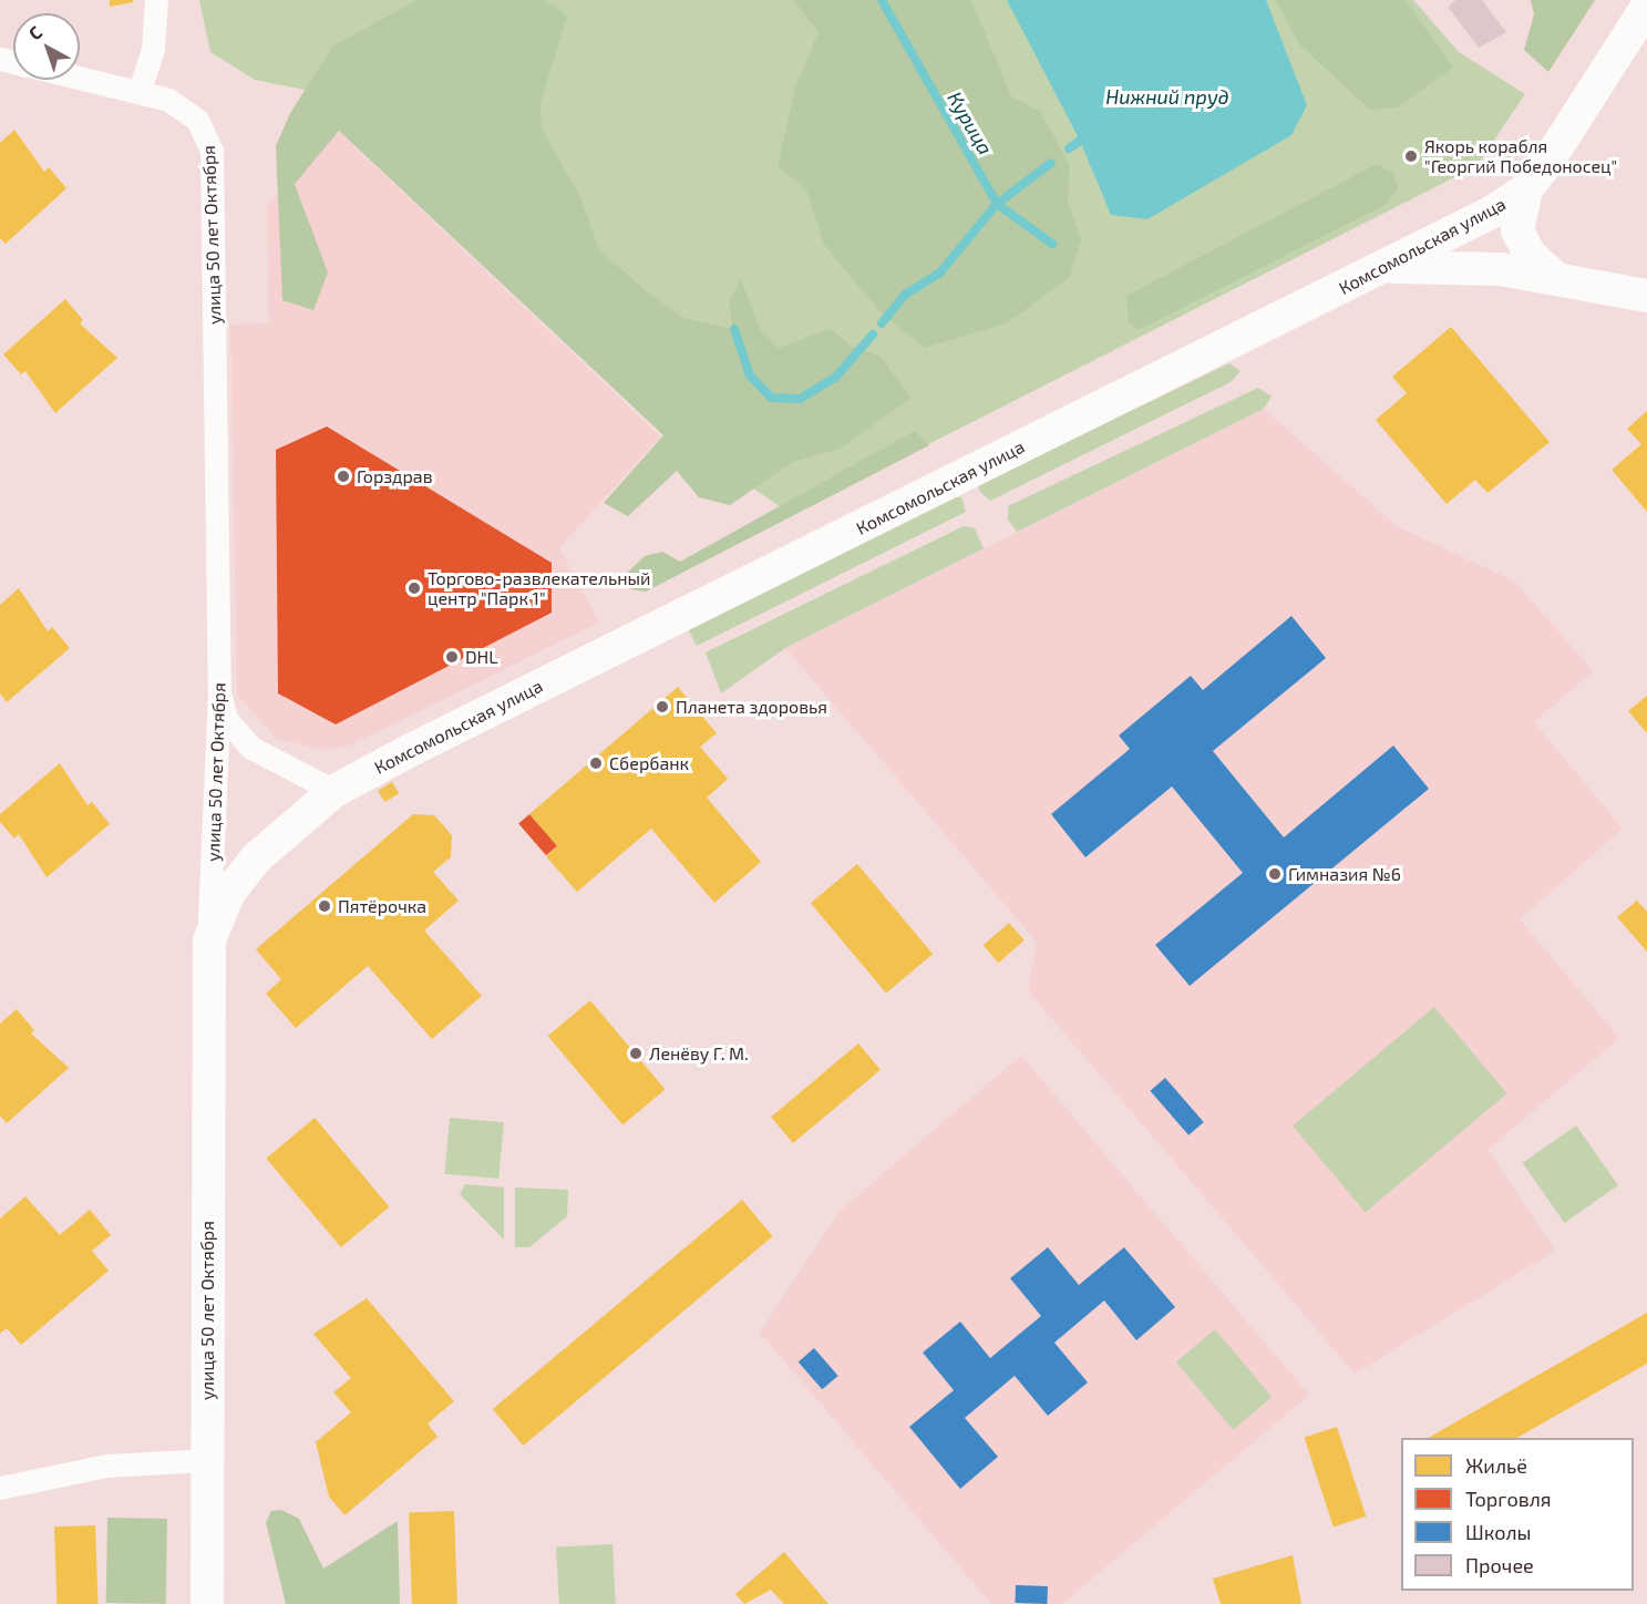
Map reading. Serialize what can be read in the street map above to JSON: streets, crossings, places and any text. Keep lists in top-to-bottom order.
{
  "streets": {
    "street": ["улица 50 лет Октября", "Комсомольская улица"]
  },
  "crossings": [
    ["улица 50 лет Октября", "Комсомольская улица"]
  ],
  "water": ["Нижний пруд", "Курица"],
  "places": [
    "Якорь корабля \"Георгий Победоносец\"",
    "Горздрав",
    "Торгово-развлекательный центр \"Парк 1\"",
    "DHL",
    "Планета здоровья",
    "Сбербанк",
    "Гимназия №6",
    "Пятёрочка",
    "Ленёву Г. М."
  ],
  "legend": [
    "Жильё",
    "Торговля",
    "Школы",
    "Прочее"
  ],
  "north": "top left"
}
